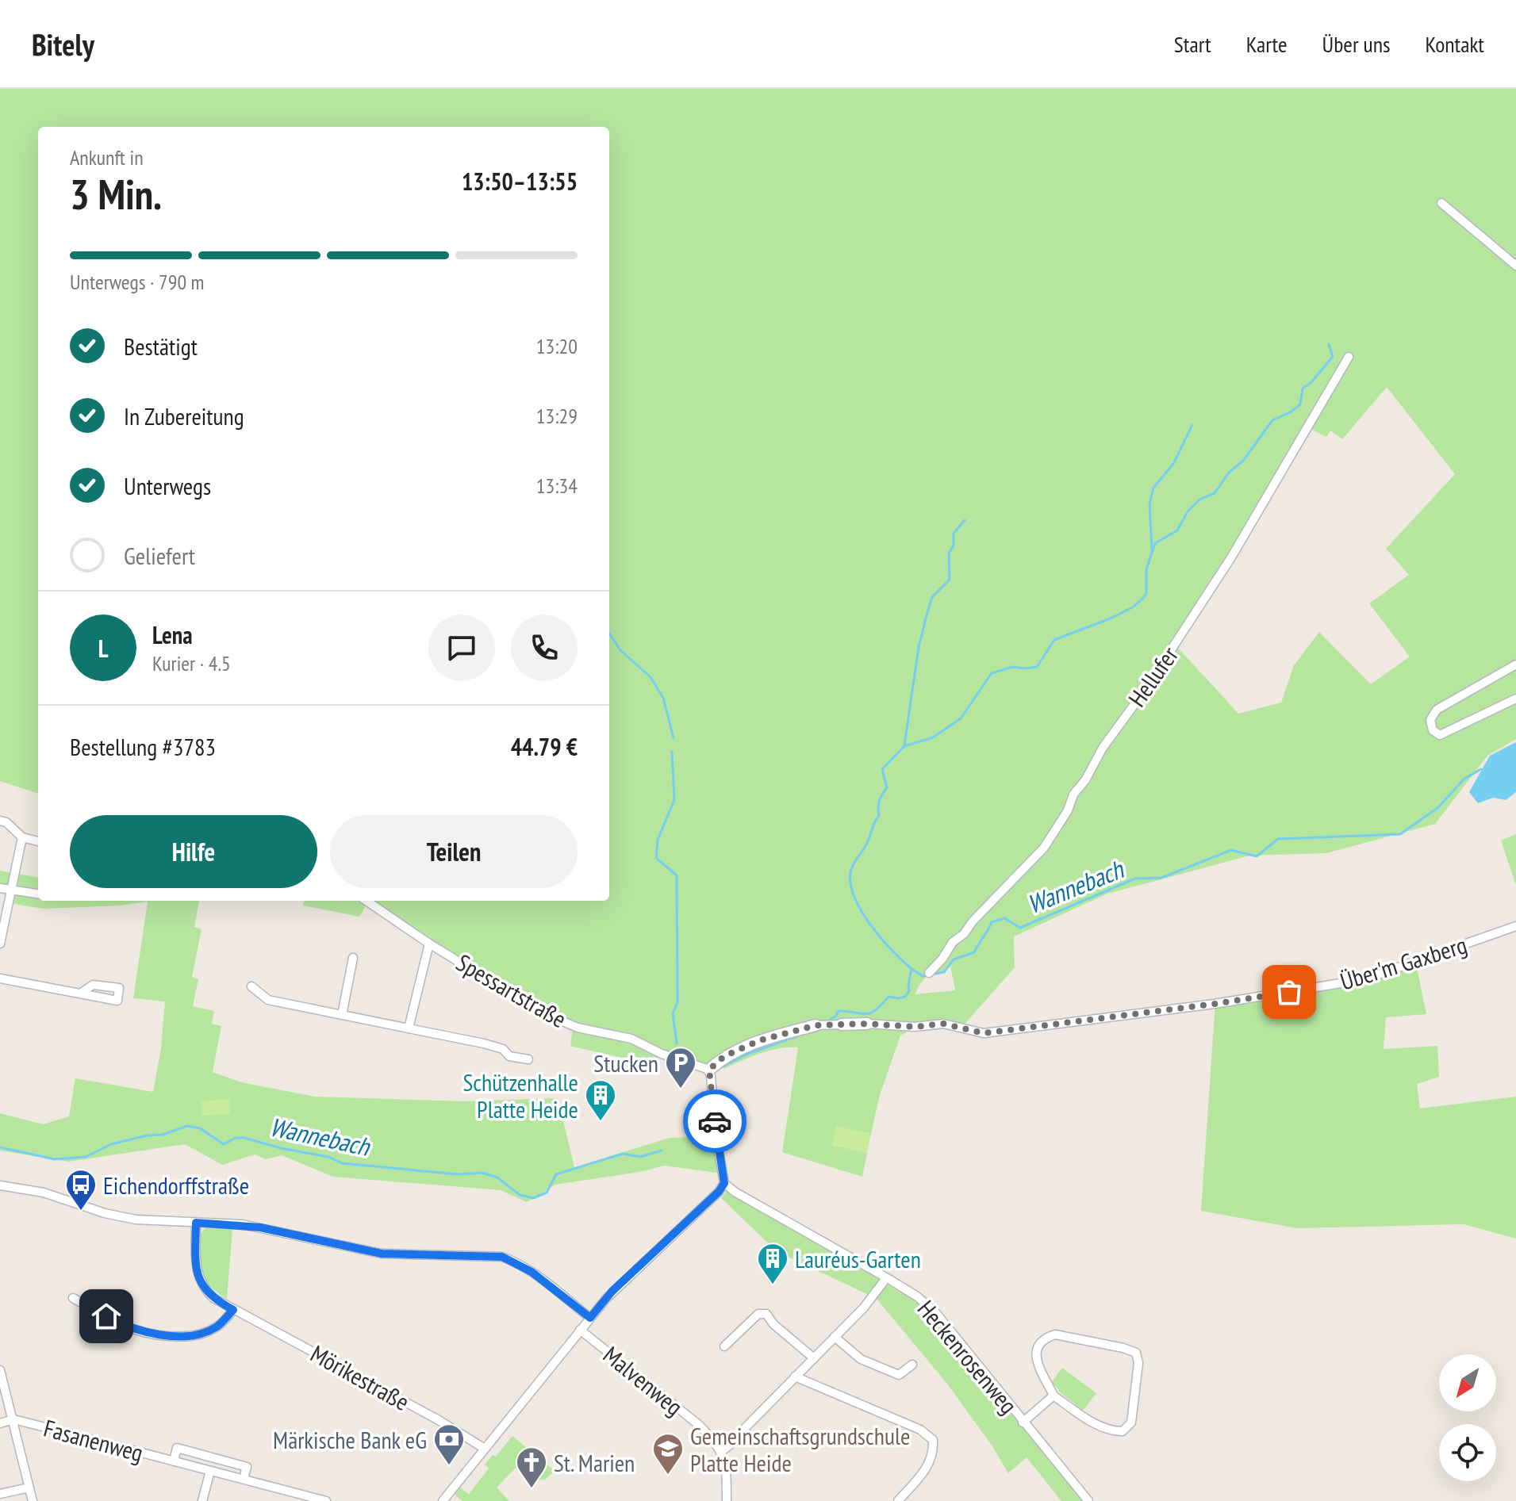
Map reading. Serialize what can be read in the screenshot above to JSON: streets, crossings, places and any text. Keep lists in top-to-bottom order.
{
  "streets": {
    "street": [
      "Hellufer",
      "Über'm Gaxberg",
      "Spessartstraße",
      "Heckenrosenweg",
      "Mörikestraße",
      "Malvenweg",
      "Fasanenweg"
    ]
  },
  "water": ["Wannebach"],
  "places": {
    "parking": ["Stucken"],
    "building": ["Schützenhalle Platte Heide", "Lauréus-Garten"],
    "bus stop": ["Eichendorffstraße"],
    "bank": ["Märkische Bank eG"],
    "school or university": ["Gemeinschaftsgrundschule Platte Heide"],
    "church": ["St. Marien"]
  },
  "north": "bottom left",
  "page": {
    "header": "Bitely",
    "nav": [
      "Start",
      "Karte",
      "Über uns",
      "Kontakt"
    ],
    "heading": ["3 Min.", "Ankunft in", "13:50–13:55"],
    "panel": [
      "Lena",
      "Kurier · 4.5",
      "Bestellung #3783",
      "44.79 €"
    ],
    "bar": "Unterwegs · 790 m",
    "list": [
      ["Bestätigt", "13:20"],
      ["In Zubereitung", "13:29"],
      ["Unterwegs", "13:34"],
      "Geliefert"
    ],
    "round": "L",
    "buttons": ["Hilfe", "Teilen"]
  }
}
